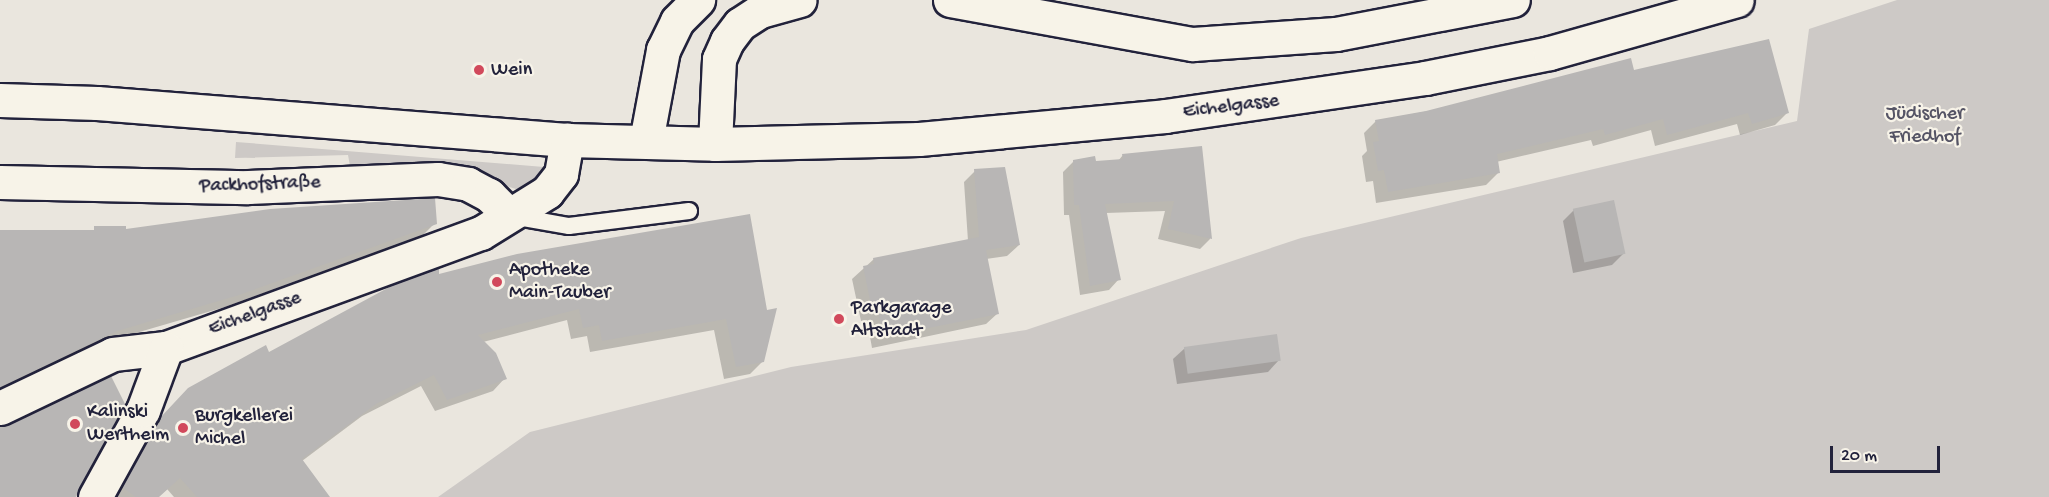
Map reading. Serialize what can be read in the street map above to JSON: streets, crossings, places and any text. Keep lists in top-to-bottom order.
{
  "streets": {
    "street": ["Eichelgasse", "Packhofstraße"]
  },
  "crossings": [
    ["Eichelgasse", "Packhofstraße"]
  ],
  "parks": ["Jüdischer Friedhof"],
  "places": [
    "Wein",
    "Apotheke Main-Tauber",
    "Parkgarage Altstadt",
    "Kalinski Wertheim",
    "Burgkellerei Michel"
  ],
  "scale_bar": "20 m"
}
